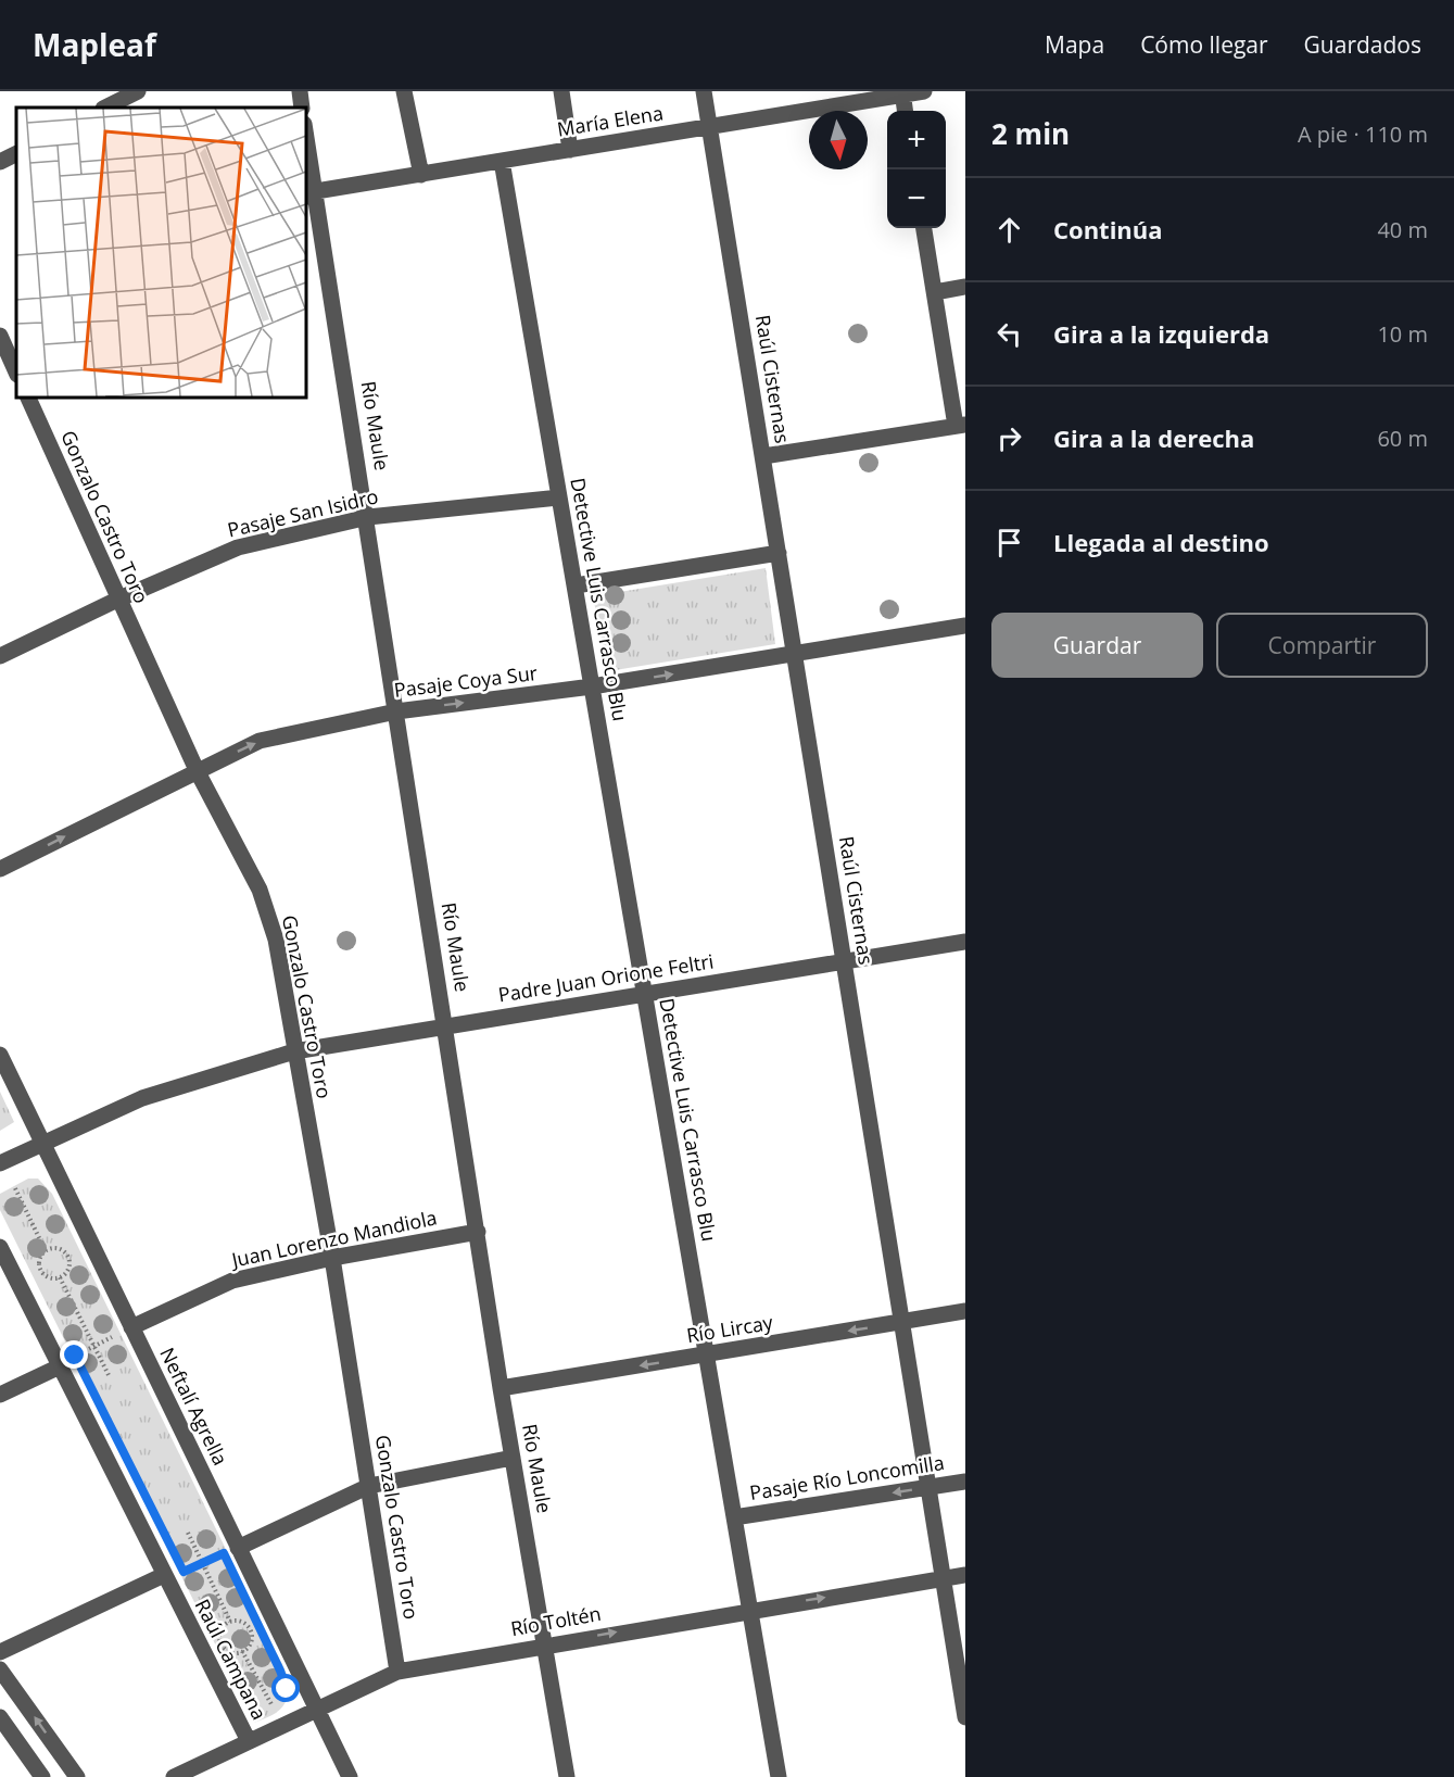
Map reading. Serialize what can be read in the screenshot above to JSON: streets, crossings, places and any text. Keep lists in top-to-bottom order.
{
  "streets": {
    "street": [
      "María Elena",
      "Raúl Cisternas",
      "Río Maule",
      "Pasaje San Isidro",
      "Gonzalo Castro Toro",
      "Detective Luis Carrasco Blu",
      "Pasaje Coya Sur",
      "Padre Juan Orione Feltri",
      "Juan Lorenzo Mandiola",
      "Río Lircay",
      "Neftalí Agrella",
      "Pasaje Río Loncomilla",
      "Río Toltén",
      "Raúl Campana"
    ]
  },
  "crossings": [
    ["María Elena", "Raúl Cisternas"],
    ["María Elena", "Río Maule"],
    ["María Elena", "Detective Luis Carrasco Blu"],
    ["Raúl Cisternas", "Pasaje Coya Sur"],
    ["Raúl Cisternas", "Padre Juan Orione Feltri"],
    ["Raúl Cisternas", "Río Lircay"],
    ["Raúl Cisternas", "Pasaje Río Loncomilla"],
    ["Raúl Cisternas", "Río Toltén"],
    ["Río Maule", "Pasaje San Isidro"],
    ["Río Maule", "Pasaje Coya Sur"],
    ["Río Maule", "Padre Juan Orione Feltri"],
    ["Río Maule", "Juan Lorenzo Mandiola"],
    ["Río Maule", "Río Lircay"],
    ["Río Maule", "Río Toltén"],
    ["Pasaje San Isidro", "Gonzalo Castro Toro"],
    ["Pasaje San Isidro", "Detective Luis Carrasco Blu"],
    ["Gonzalo Castro Toro", "Pasaje Coya Sur"],
    ["Gonzalo Castro Toro", "Padre Juan Orione Feltri"],
    ["Gonzalo Castro Toro", "Juan Lorenzo Mandiola"],
    ["Gonzalo Castro Toro", "Río Toltén"],
    ["Detective Luis Carrasco Blu", "Pasaje Coya Sur"],
    ["Detective Luis Carrasco Blu", "Padre Juan Orione Feltri"],
    ["Detective Luis Carrasco Blu", "Río Lircay"],
    ["Detective Luis Carrasco Blu", "Pasaje Río Loncomilla"],
    ["Detective Luis Carrasco Blu", "Río Toltén"],
    ["Padre Juan Orione Feltri", "Neftalí Agrella"],
    ["Juan Lorenzo Mandiola", "Neftalí Agrella"],
    ["Neftalí Agrella", "Río Toltén"],
    ["Río Toltén", "Raúl Campana"]
  ],
  "one_way": [
    "Pasaje Coya Sur",
    "Río Lircay",
    "Pasaje Río Loncomilla",
    "Río Toltén"
  ],
  "north": "bottom",
  "page": {
    "header": "Mapleaf",
    "nav": ["Mapa", "Cómo llegar", "Guardados"],
    "heading": ["2 min", "A pie · 110 m"],
    "map_buttons": ["+", "−"],
    "list": [
      ["Continúa", "40 m"],
      ["Gira a la izquierda", "10 m"],
      ["Gira a la derecha", "60 m"],
      "Llegada al destino"
    ],
    "buttons": ["Guardar", "Compartir"]
  }
}
